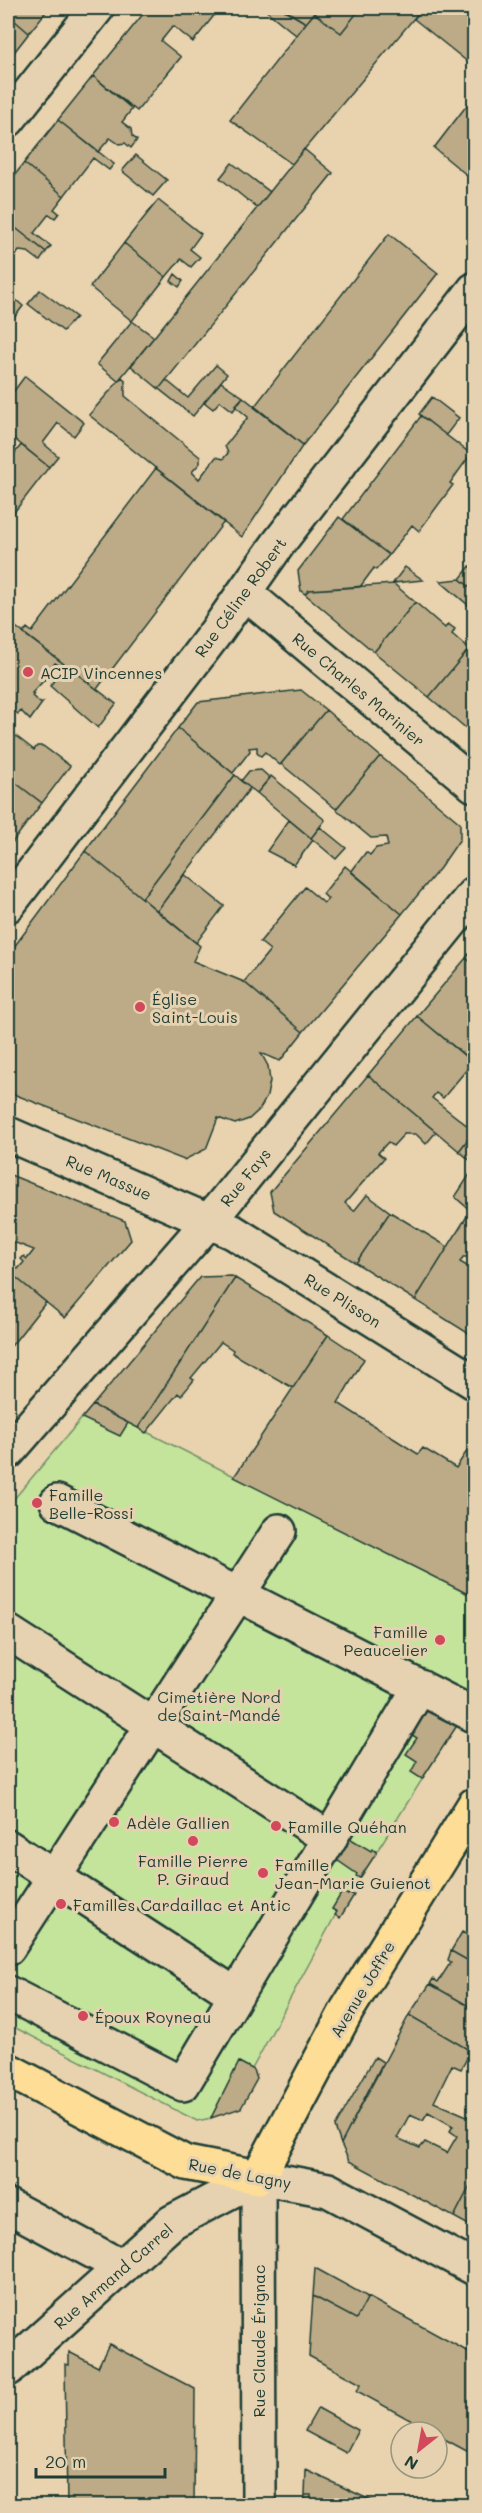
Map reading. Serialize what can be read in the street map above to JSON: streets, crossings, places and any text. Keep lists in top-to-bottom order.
{
  "streets": {
    "main road": ["Avenue Joffre", "Rue de Lagny"],
    "street": [
      "Rue Céline Robert",
      "Rue Charles Marinier",
      "Rue Massue",
      "Rue Fays",
      "Rue Plisson",
      "Rue Armand Carrel",
      "Rue Claude Érignac"
    ]
  },
  "crossings": [
    ["Rue Céline Robert", "Rue Charles Marinier"],
    ["Rue Massue", "Rue Fays"],
    ["Rue Massue", "Rue Plisson"],
    ["Rue Fays", "Rue Plisson"],
    ["Avenue Joffre", "Rue de Lagny"],
    ["Avenue Joffre", "Rue Armand Carrel"],
    ["Avenue Joffre", "Rue Claude Érignac"],
    ["Rue de Lagny", "Rue Armand Carrel"],
    ["Rue de Lagny", "Rue Claude Érignac"],
    ["Rue Armand Carrel", "Rue Claude Érignac"]
  ],
  "parks": ["Cimetière Nord de Saint-Mandé"],
  "places": [
    "ACIP Vincennes",
    "Église Saint-Louis",
    "Famille Belle-Rossi",
    "Famille Peaucelier",
    "Adèle Gallien",
    "Famille Quéhan",
    "Famille Pierre P. Giraud",
    "Famille Jean-Marie Guienot",
    "Familles Cardaillac et Antic",
    "Époux Royneau"
  ],
  "scale_bar": "20 m",
  "north": "bottom left"
}
